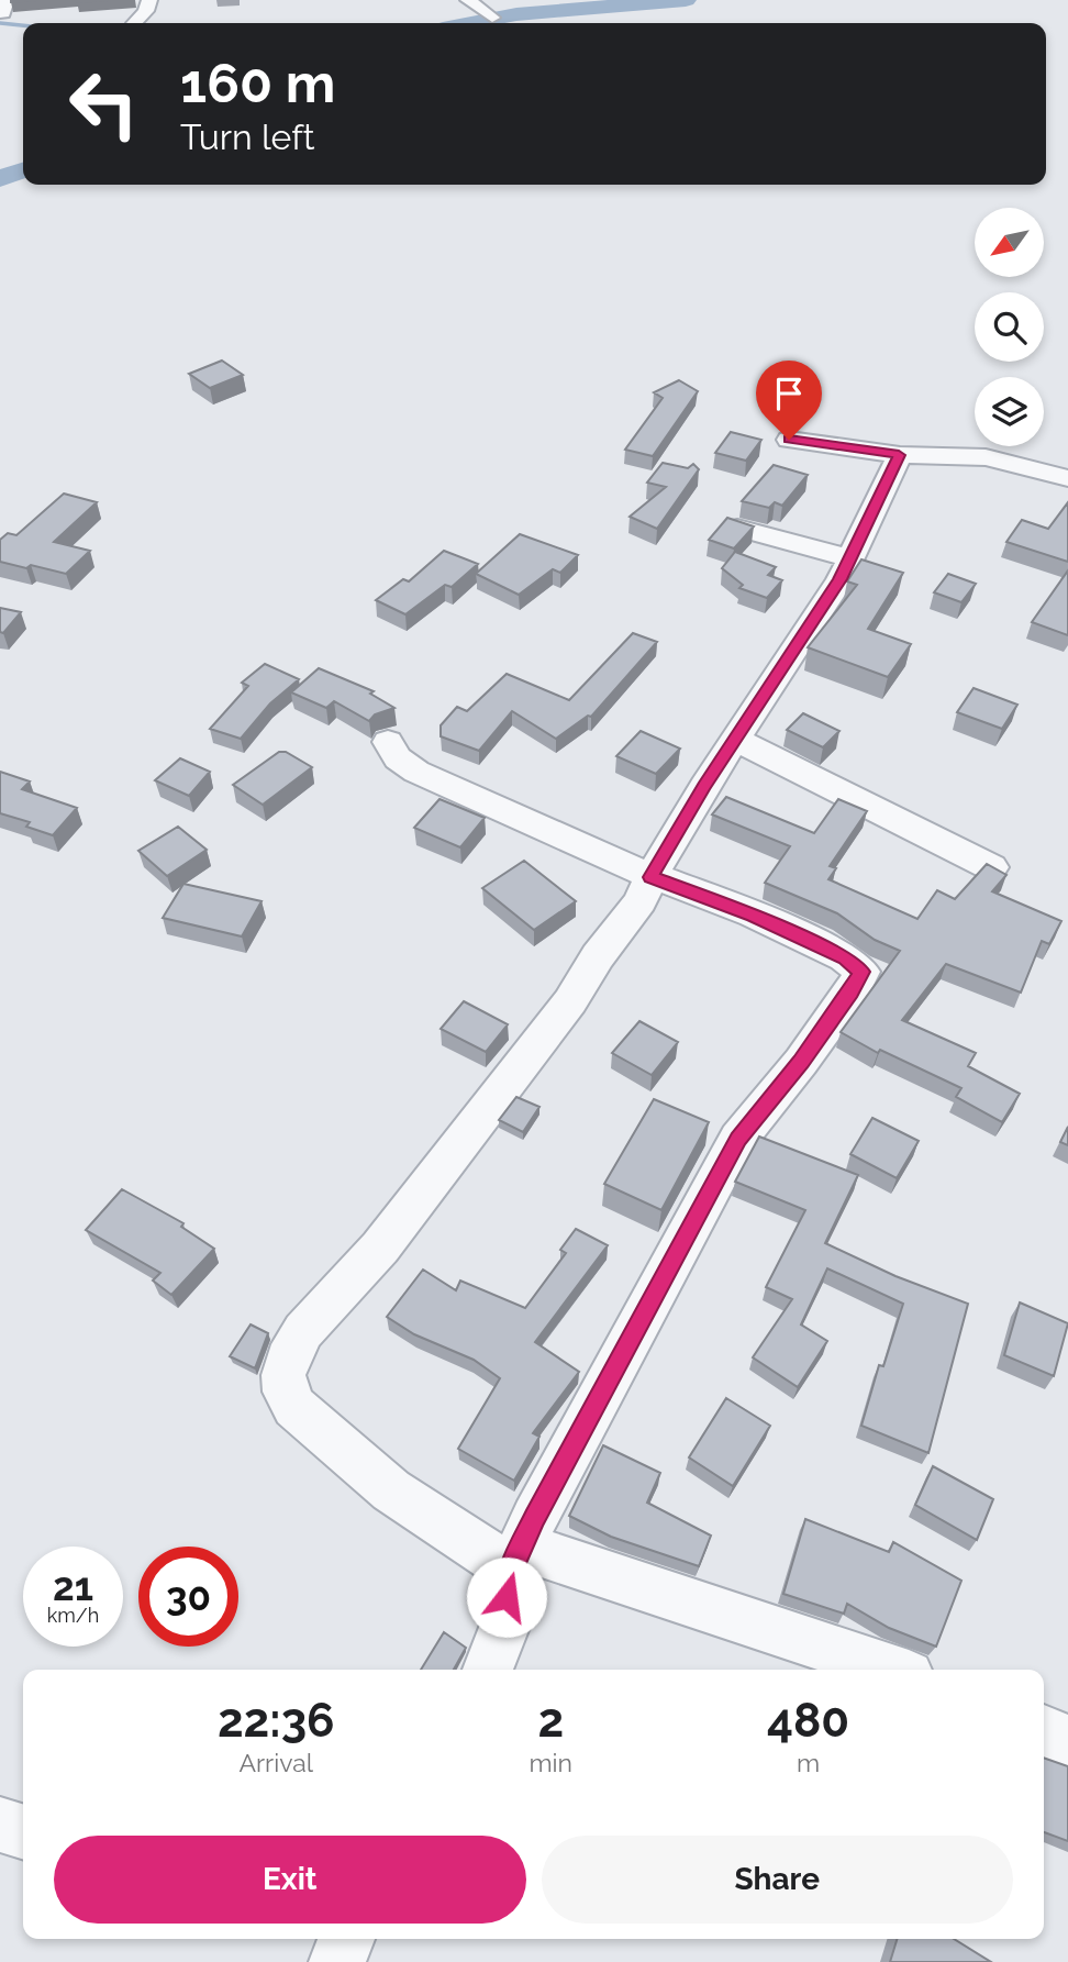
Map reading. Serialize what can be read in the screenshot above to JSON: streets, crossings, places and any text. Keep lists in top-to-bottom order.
{
  "north": "bottom left",
  "page": {
    "turn": ["160 m", "Turn left"],
    "speed": "21 km/h",
    "limit": "30",
    "eta": [
      "22:36",
      "Arrival",
      "2",
      "min",
      "480",
      "m"
    ],
    "buttons": ["Exit", "Share"]
  }
}
